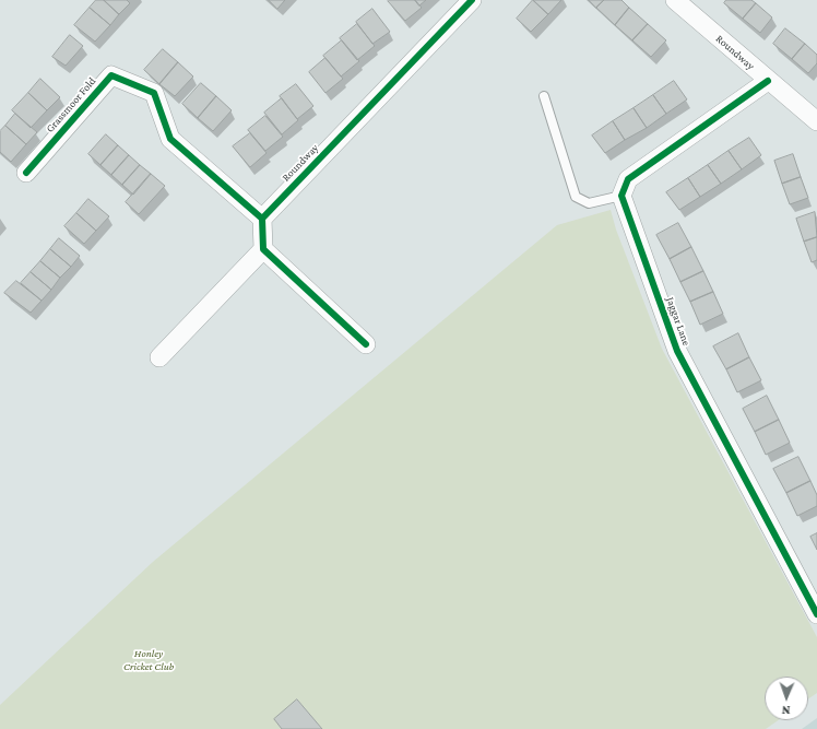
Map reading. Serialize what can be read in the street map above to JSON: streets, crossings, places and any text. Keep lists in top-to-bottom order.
{
  "streets": {
    "street": ["Roundway", "Grassmoor Fold", "Jaggar Lane"]
  },
  "crossings": [
    ["Roundway", "Grassmoor Fold"]
  ],
  "parks": ["Honley Cricket Club"],
  "north": "bottom"
}
